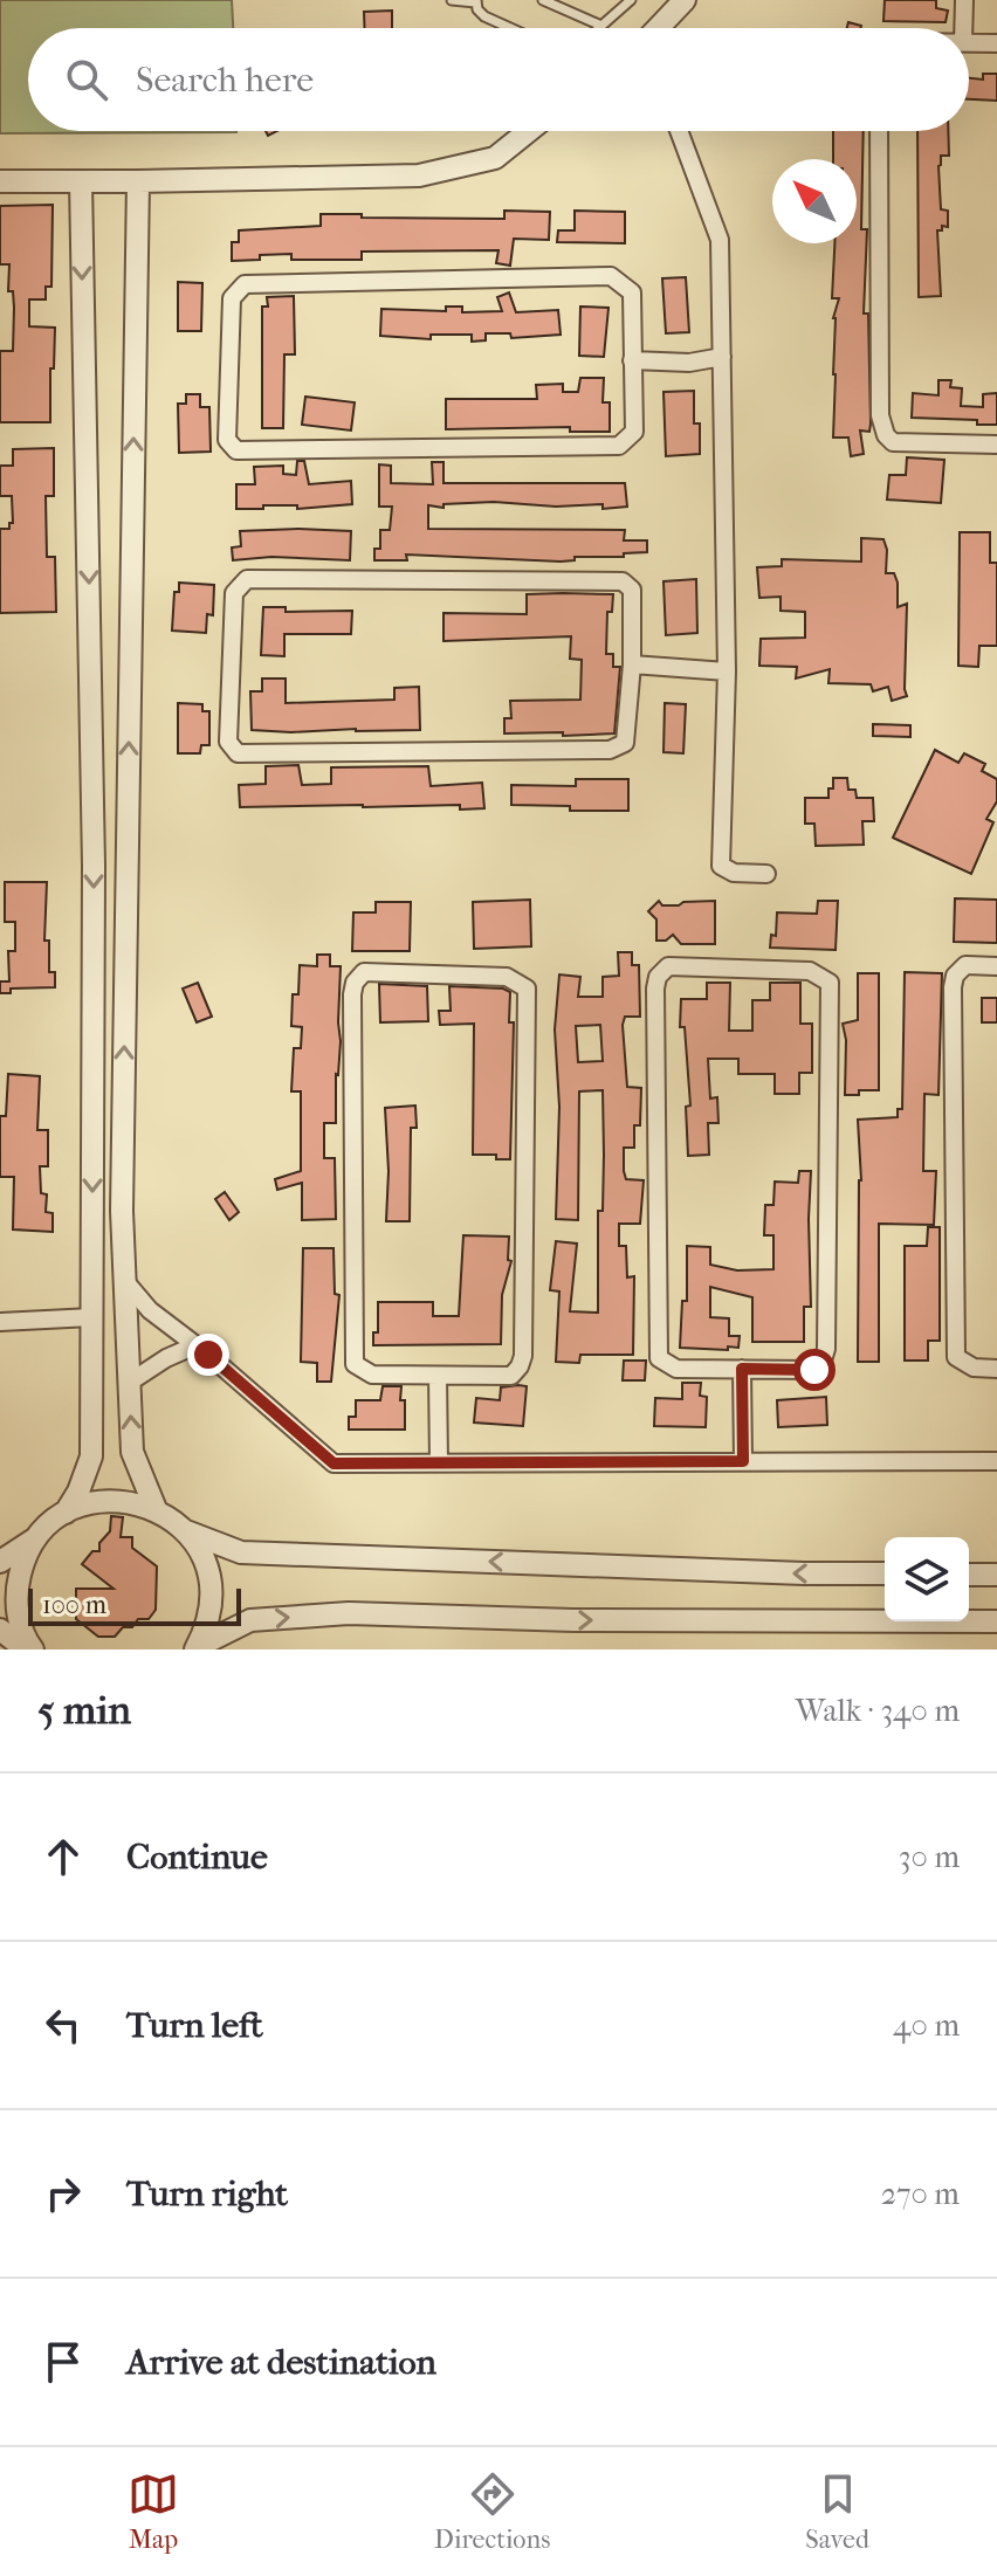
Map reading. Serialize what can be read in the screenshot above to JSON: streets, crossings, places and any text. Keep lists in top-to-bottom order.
{
  "scale_bar": "100 m",
  "north": "top left",
  "page": {
    "search": "Search here",
    "scale": "100 m",
    "heading": ["5 min", "Walk · 340 m"],
    "list": [
      ["Continue", "30 m"],
      ["Turn left", "40 m"],
      ["Turn right", "270 m"],
      "Arrive at destination"
    ],
    "nav": ["Map", "Directions", "Saved"]
  }
}
